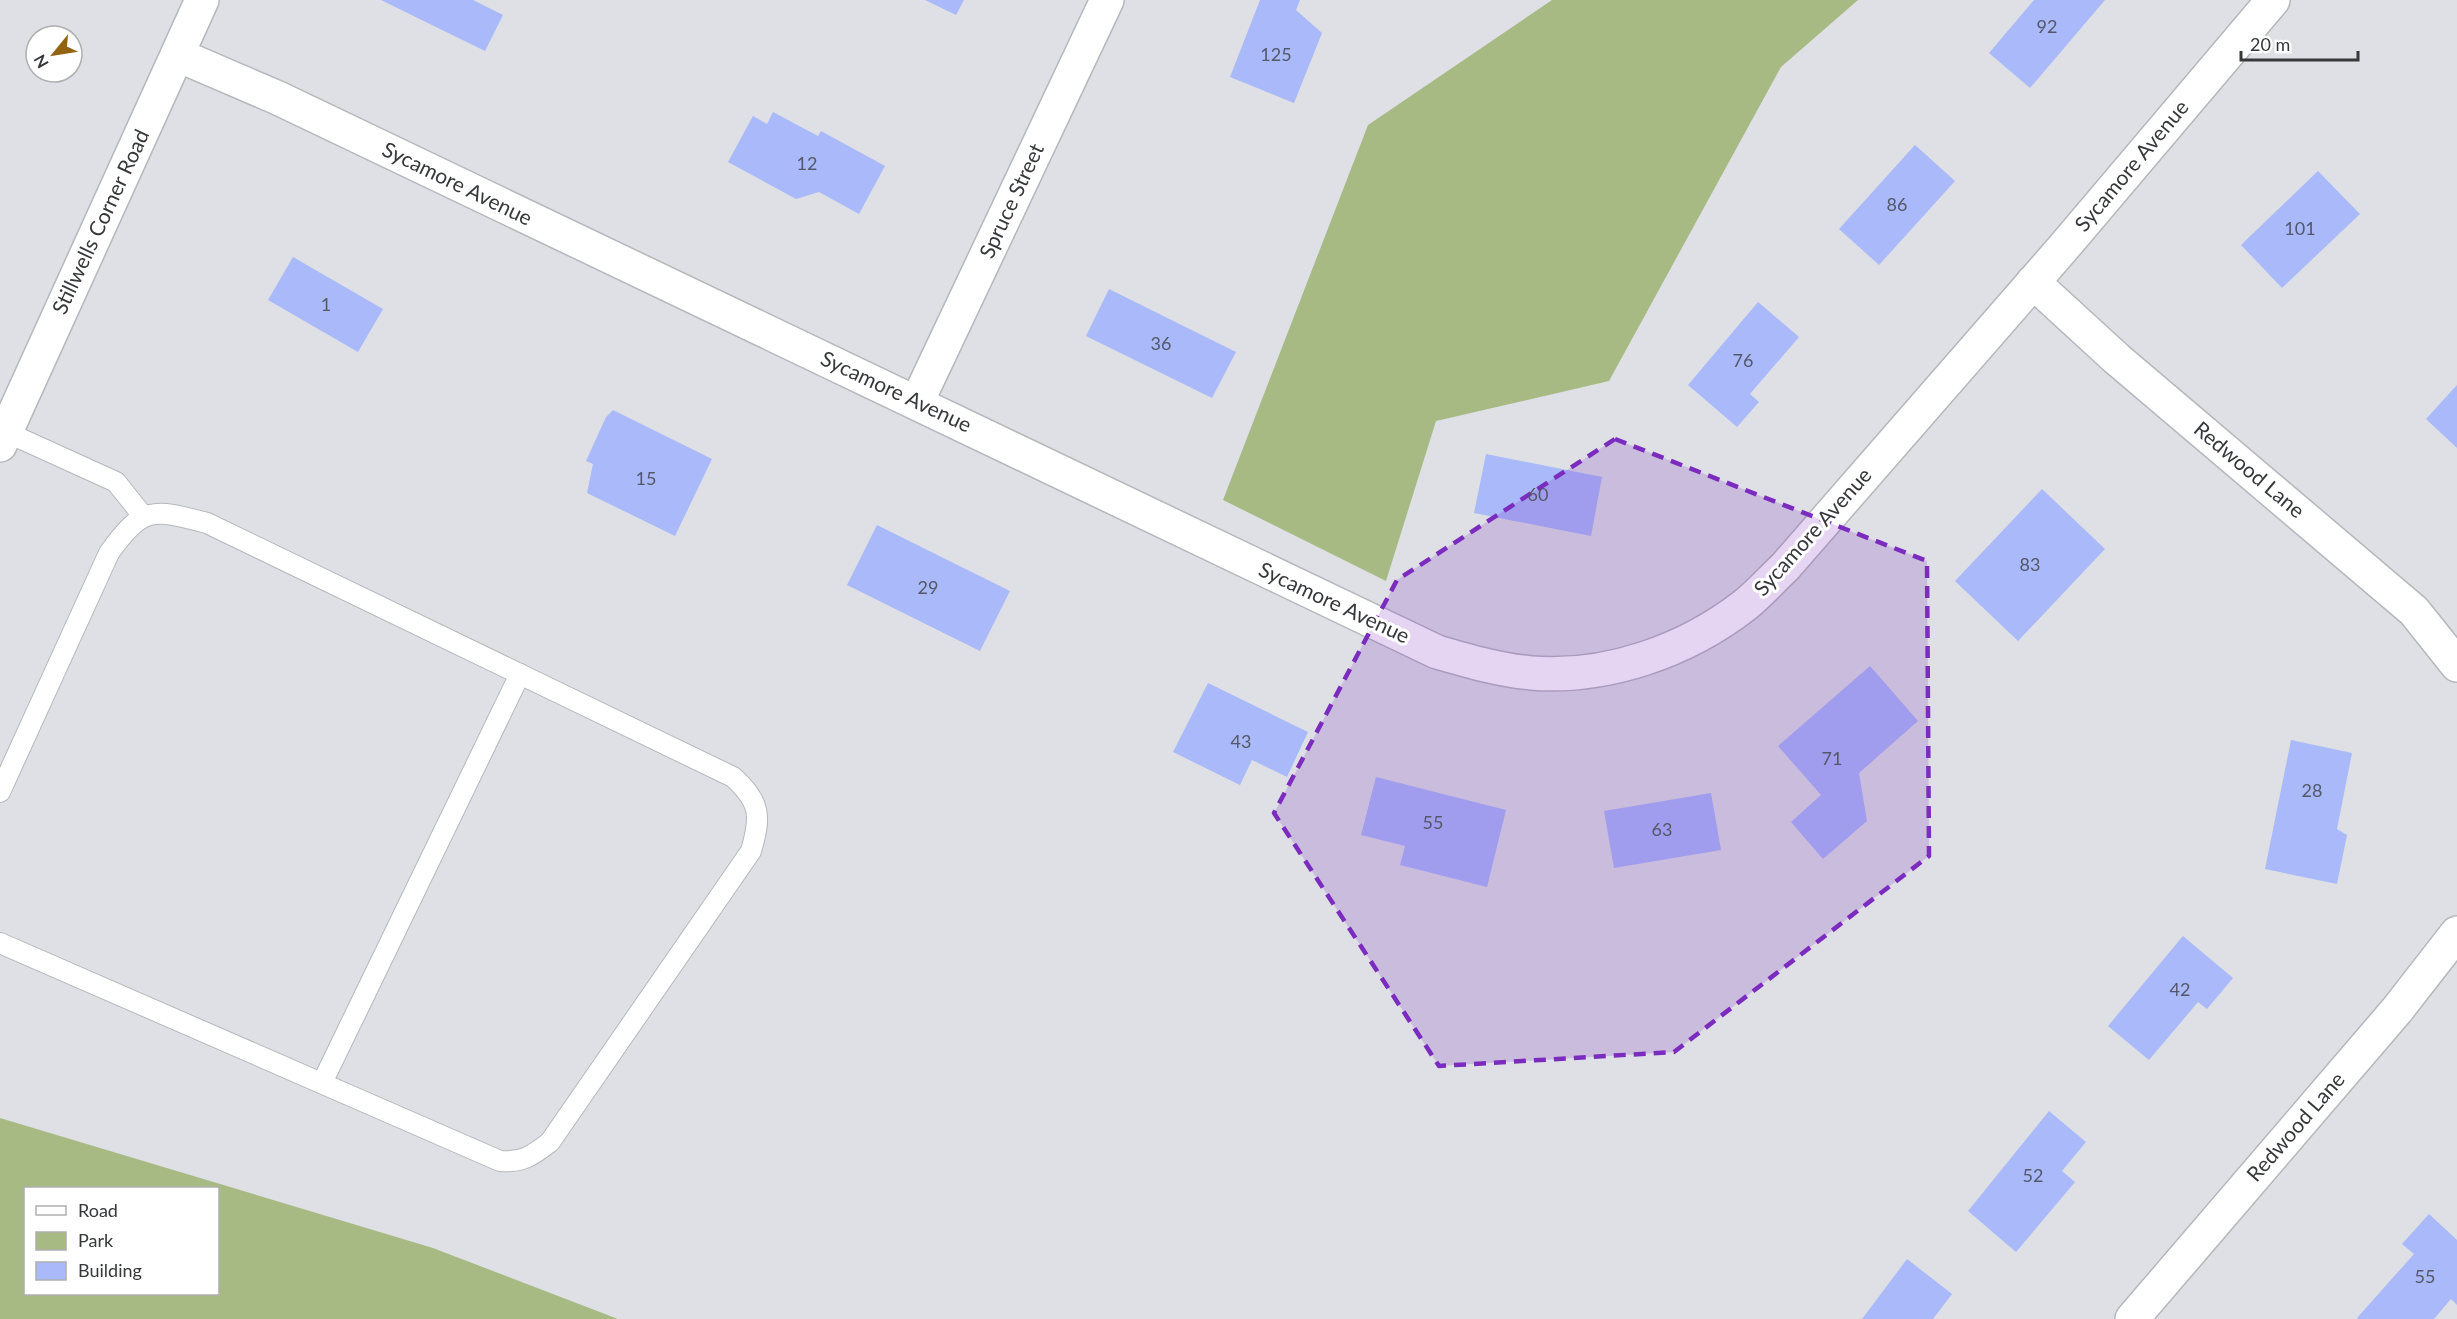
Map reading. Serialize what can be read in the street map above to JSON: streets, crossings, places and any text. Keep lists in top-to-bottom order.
{
  "streets": {
    "street": [
      "Sycamore Avenue",
      "Spruce Street",
      "Stillwells Corner Road",
      "Redwood Lane"
    ]
  },
  "crossings": [
    ["Sycamore Avenue", "Spruce Street"],
    ["Sycamore Avenue", "Stillwells Corner Road"],
    ["Sycamore Avenue", "Redwood Lane"]
  ],
  "house_numbers": [
    "92",
    "125",
    "12",
    "86",
    "101",
    "1",
    "36",
    "76",
    "15",
    "60",
    "83",
    "29",
    "43",
    "71",
    "28",
    "55",
    "63",
    "42",
    "52",
    "55"
  ],
  "legend": ["Road", "Park", "Building"],
  "scale_bar": "20 m",
  "north": "bottom left"
}
